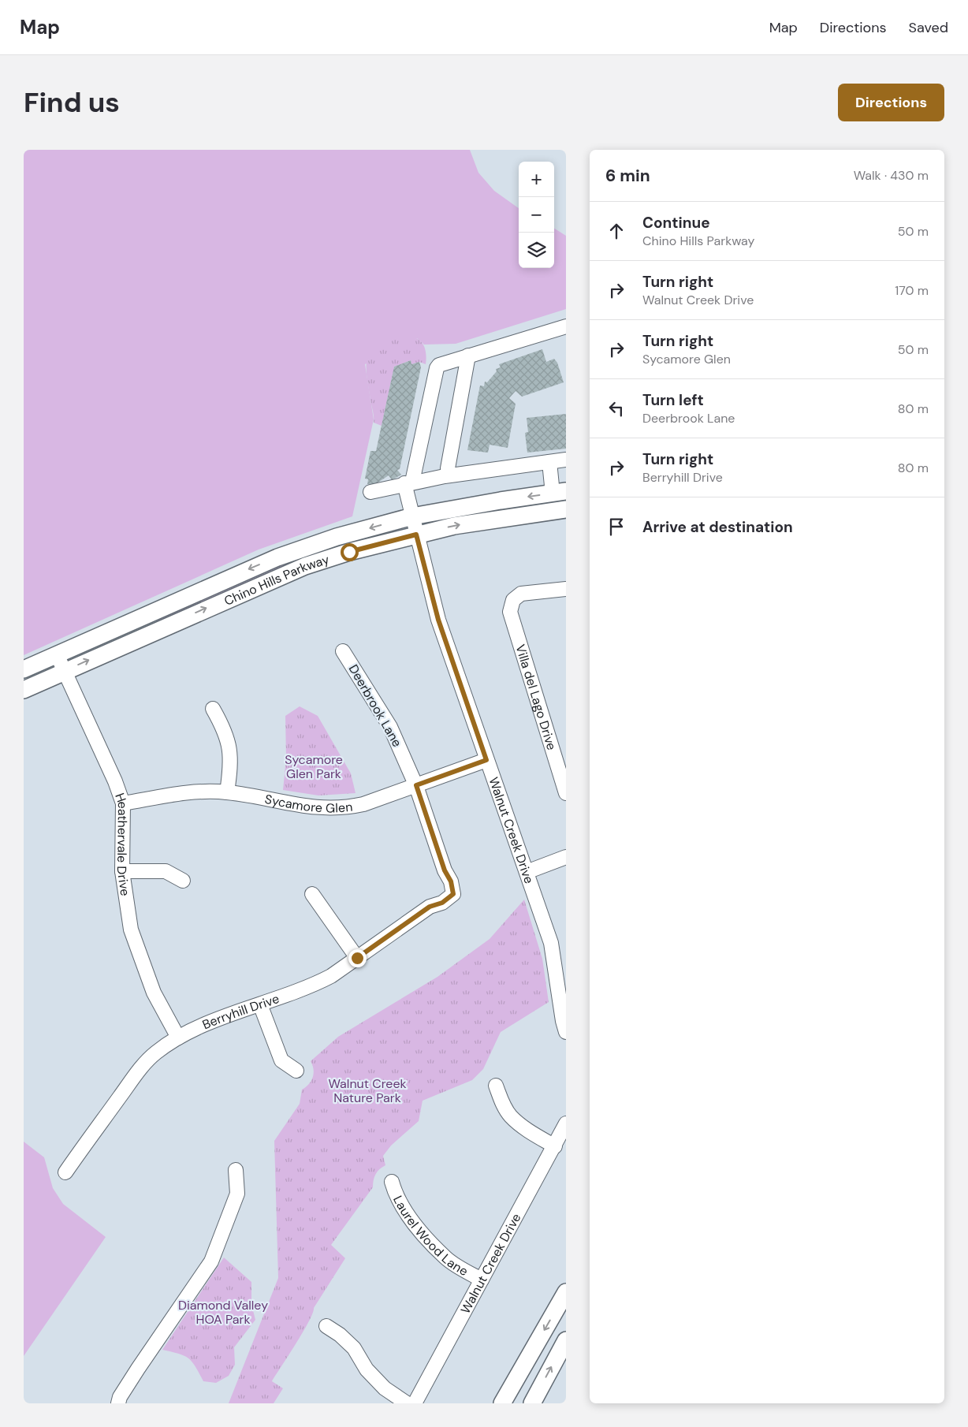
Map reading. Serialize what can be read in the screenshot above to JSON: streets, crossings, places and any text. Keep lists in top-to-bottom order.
{
  "streets": {
    "main road": ["Chino Hills Parkway"],
    "street": [
      "Villa del Lago Drive",
      "Deerbrook Lane",
      "Sycamore Glen",
      "Walnut Creek Drive",
      "Heathervale Drive",
      "Berryhill Drive",
      "Laurel Wood Lane"
    ]
  },
  "crossings": [
    ["Chino Hills Parkway", "Walnut Creek Drive"],
    ["Chino Hills Parkway", "Heathervale Drive"],
    ["Deerbrook Lane", "Sycamore Glen"],
    ["Deerbrook Lane", "Berryhill Drive"],
    ["Sycamore Glen", "Walnut Creek Drive"],
    ["Sycamore Glen", "Heathervale Drive"],
    ["Walnut Creek Drive", "Laurel Wood Lane"],
    ["Heathervale Drive", "Berryhill Drive"]
  ],
  "parks": ["Sycamore Glen Park", "Walnut Creek Nature Park", "Diamond Valley HOA Park"],
  "page": {
    "header": "Map",
    "nav": ["Map", "Directions", "Saved"],
    "buttons": "Directions",
    "title": "Find us",
    "heading": ["6 min", "Walk · 430 m"],
    "map_buttons": ["+", "−"],
    "list": [
      ["Continue", "Chino Hills Parkway", "50 m"],
      ["Turn right", "Walnut Creek Drive", "170 m"],
      ["Turn right", "Sycamore Glen", "50 m"],
      ["Turn left", "Deerbrook Lane", "80 m"],
      ["Turn right", "Berryhill Drive", "80 m"],
      "Arrive at destination"
    ]
  }
}
